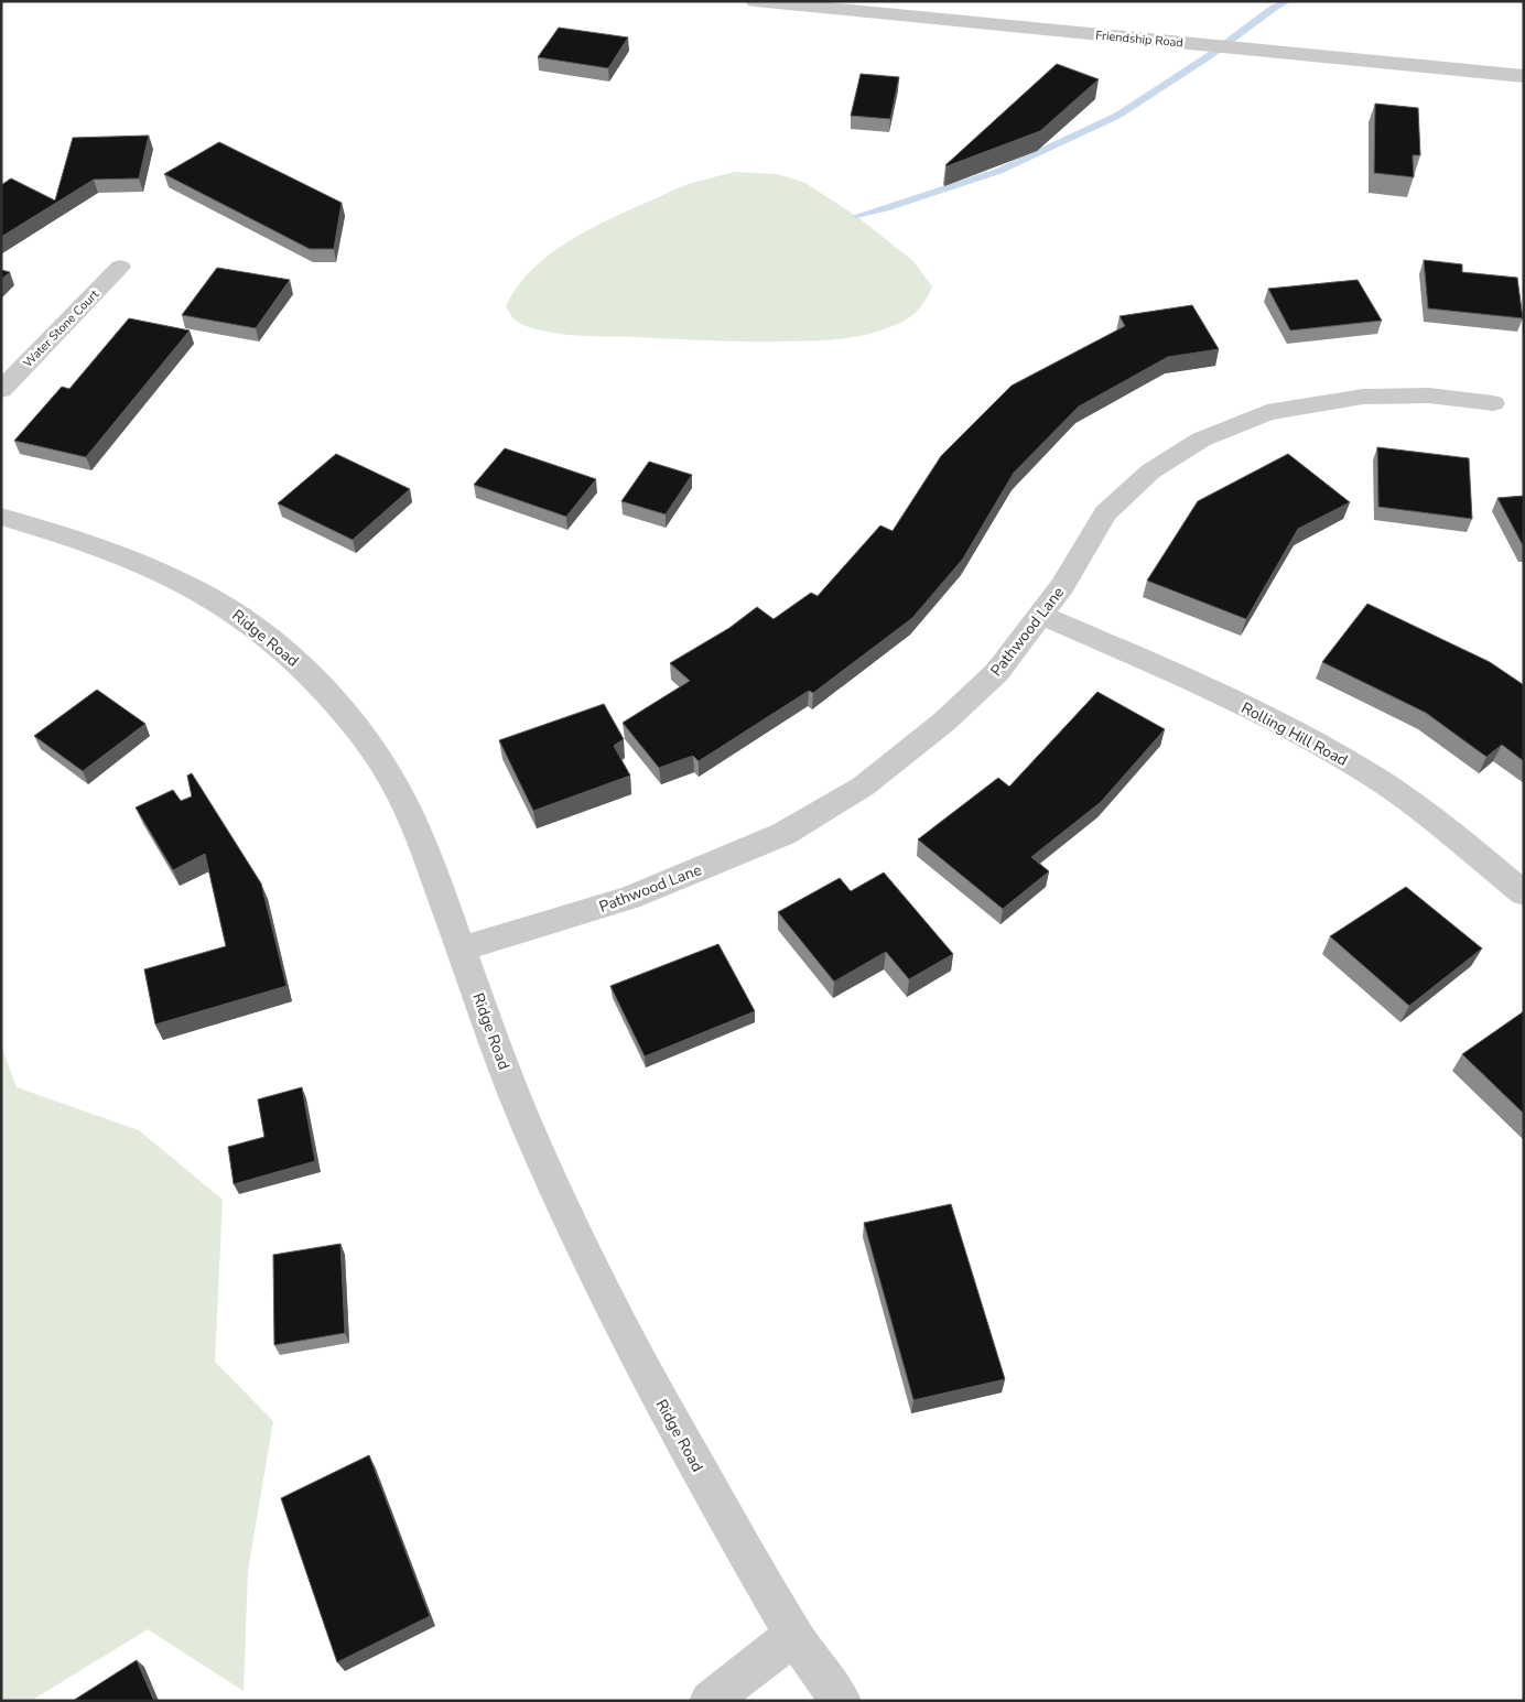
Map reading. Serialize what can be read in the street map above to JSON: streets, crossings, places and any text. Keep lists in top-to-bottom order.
{
  "streets": {
    "street": [
      "Friendship Road",
      "Water Stone Court",
      "Pathwood Lane",
      "Ridge Road",
      "Rolling Hill Road"
    ]
  },
  "crossings": [
    ["Pathwood Lane", "Ridge Road"],
    ["Pathwood Lane", "Rolling Hill Road"]
  ]
}
